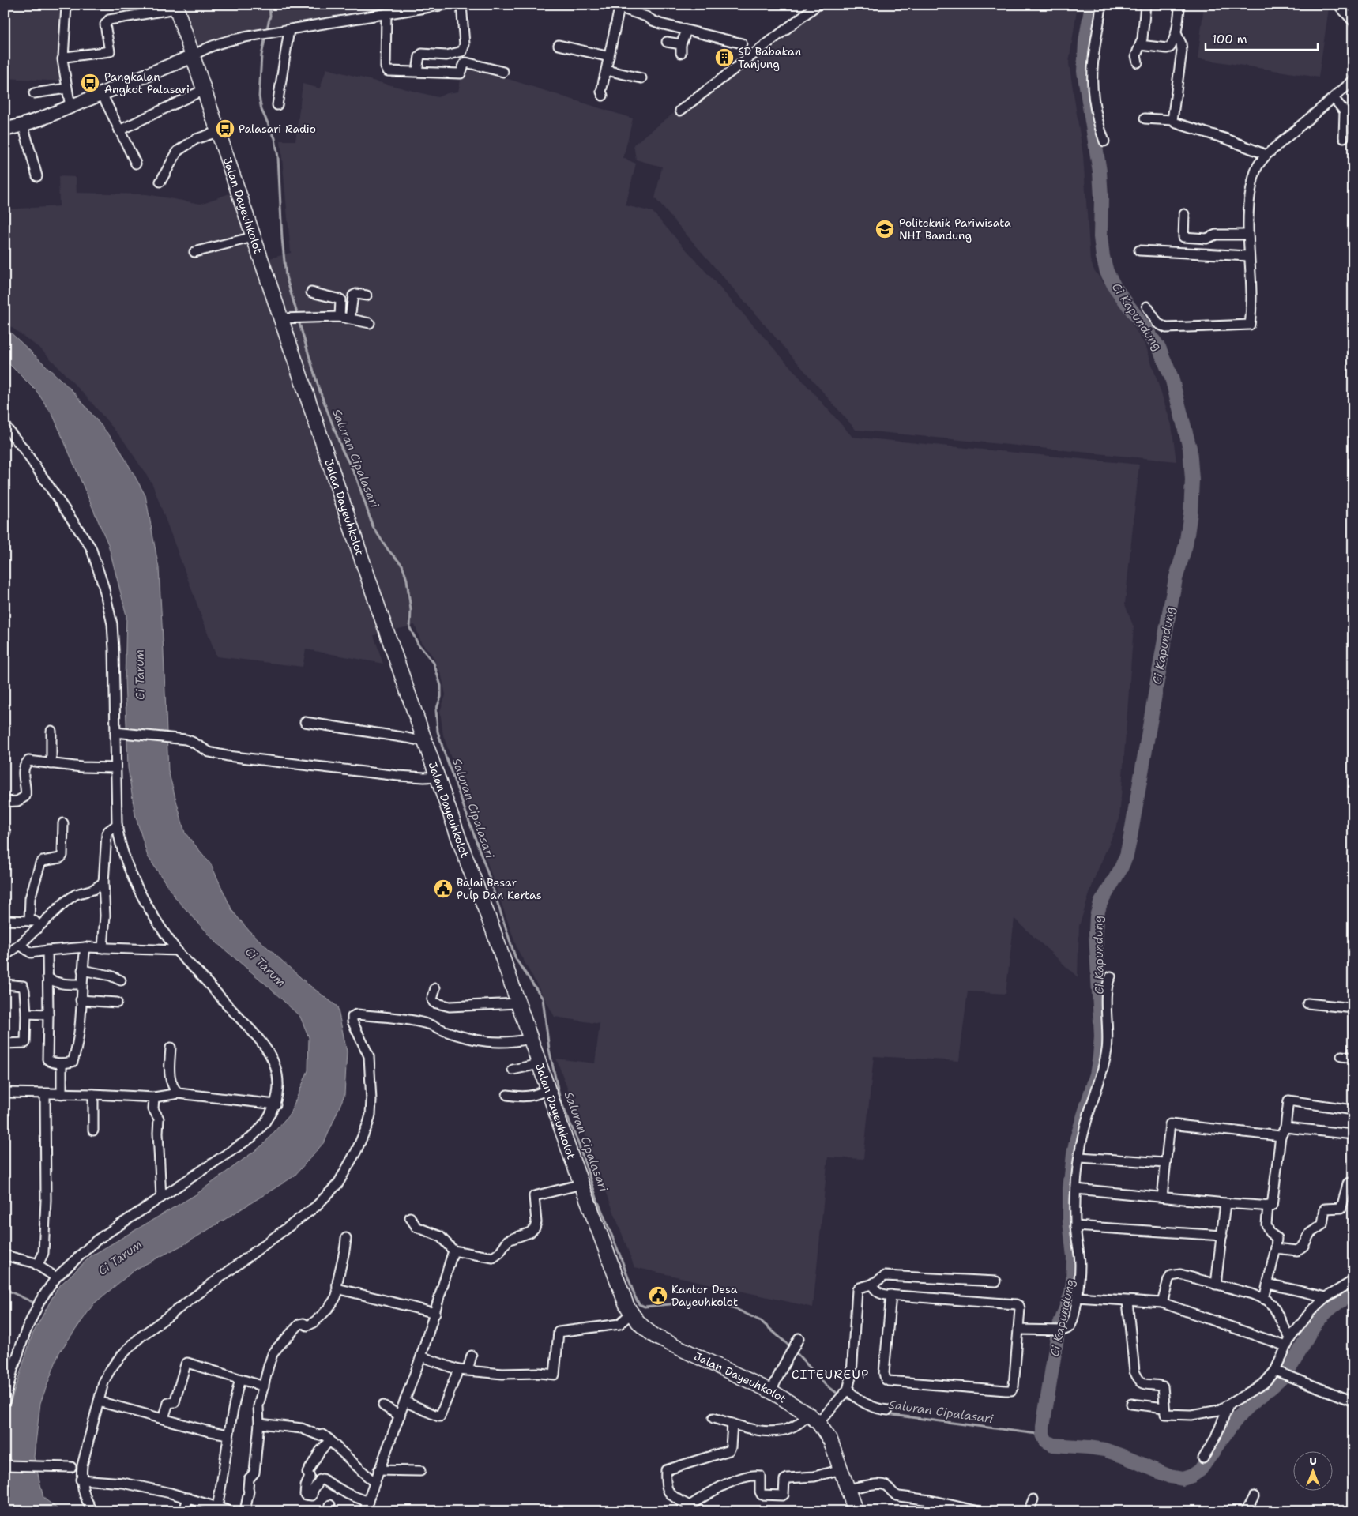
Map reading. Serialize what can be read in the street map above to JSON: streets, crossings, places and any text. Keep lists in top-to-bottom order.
{
  "streets": {
    "main road": ["Jalan Dayeuhkolot"]
  },
  "districts": ["CITEUREUP"],
  "water": ["Ci Kapundung", "Saluran Cipalasari", "Ci Tarum"],
  "places": {
    "building": ["SD Babakan Tanjung"],
    "bus stop": ["Pangkalan Angkot Palasari", "Palasari Radio"],
    "school or university": ["Politeknik Pariwisata NHI Bandung"],
    "public building": ["Balai Besar Pulp Dan Kertas", "Kantor Desa Dayeuhkolot"]
  },
  "scale_bar": "100 m",
  "north": "top"
}
